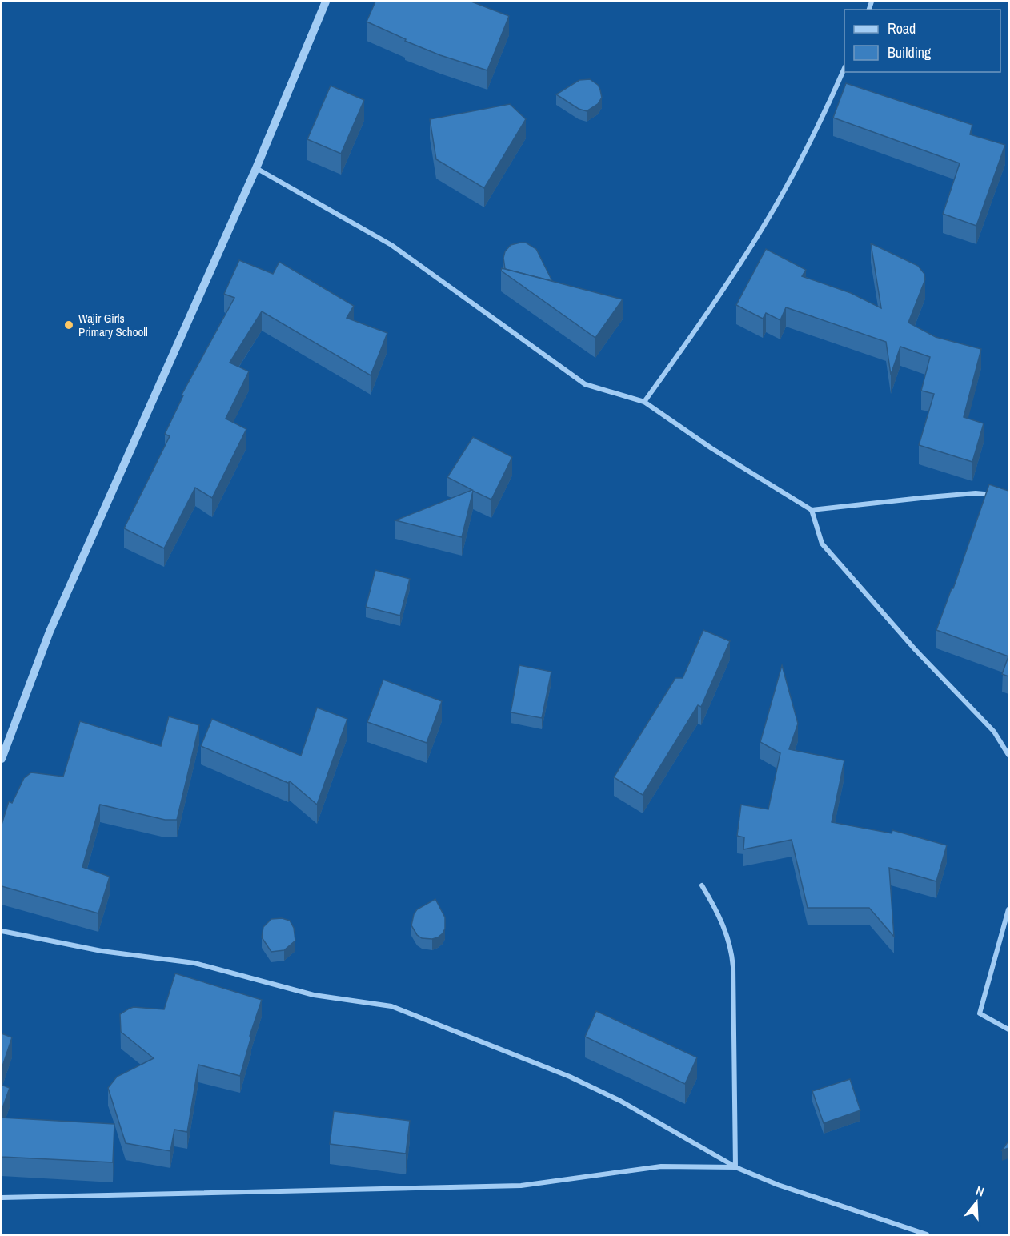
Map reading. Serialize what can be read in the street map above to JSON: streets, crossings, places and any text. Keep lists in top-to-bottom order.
{
  "places": ["Wajir Girls Primary Schooll"],
  "legend": ["Road", "Building"],
  "north": "top"
}
